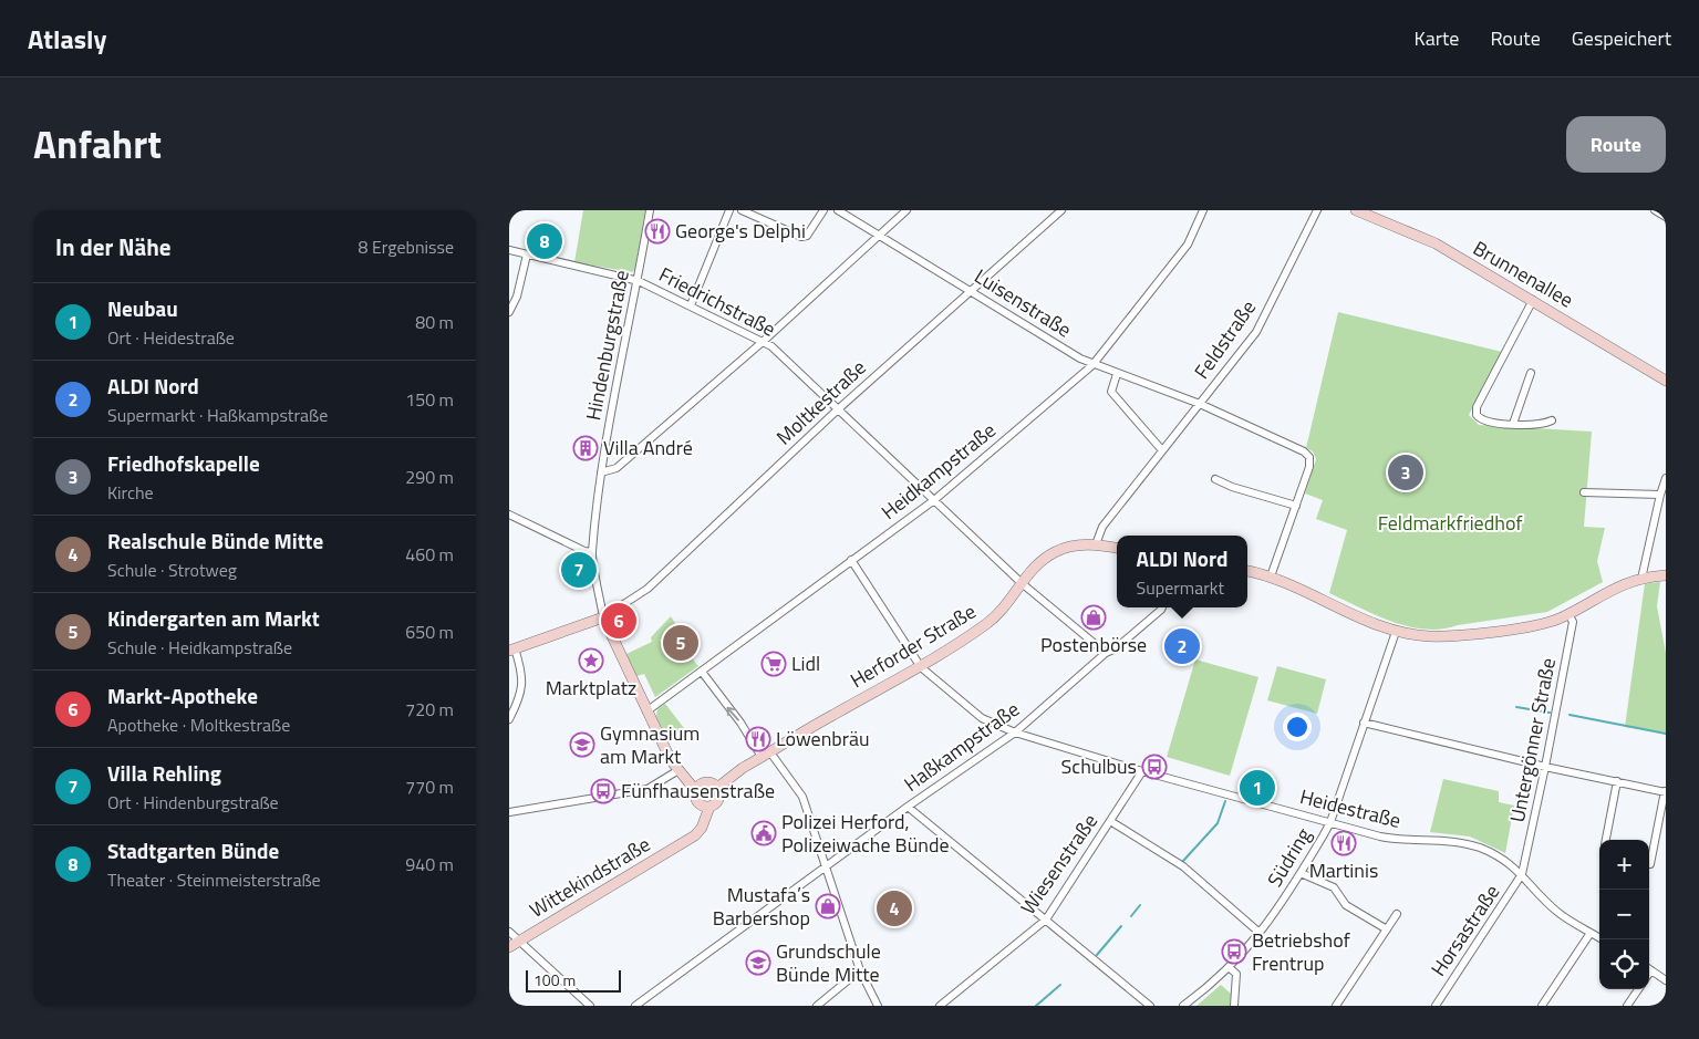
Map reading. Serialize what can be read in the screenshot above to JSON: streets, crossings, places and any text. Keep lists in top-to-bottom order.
{
  "streets": {
    "main road": ["Brunnenallee", "Herforder Straße", "Wittekindstraße"],
    "street": [
      "Friedrichstraße",
      "Luisenstraße",
      "Feldstraße",
      "Hindenburgstraße",
      "Moltkestraße",
      "Heidkampstraße",
      "Untergönner Straße",
      "Haßkampstraße",
      "Heidestraße",
      "Südring",
      "Wiesenstraße",
      "Horsastraße"
    ]
  },
  "crossings": [
    ["Friedrichstraße", "Hindenburgstraße"],
    ["Friedrichstraße", "Moltkestraße"],
    ["Friedrichstraße", "Heidkampstraße"],
    ["Friedrichstraße", "Herforder Straße"],
    ["Friedrichstraße", "Haßkampstraße"],
    ["Luisenstraße", "Feldstraße"],
    ["Luisenstraße", "Moltkestraße"],
    ["Luisenstraße", "Heidkampstraße"],
    ["Feldstraße", "Herforder Straße"],
    ["Hindenburgstraße", "Moltkestraße"],
    ["Heidkampstraße", "Heidestraße"],
    ["Herforder Straße", "Heidestraße"],
    ["Herforder Straße", "Wittekindstraße"],
    ["Untergönner Straße", "Heidestraße"],
    ["Untergönner Straße", "Horsastraße"],
    ["Haßkampstraße", "Heidestraße"],
    ["Heidestraße", "Südring"],
    ["Heidestraße", "Wiesenstraße"],
    ["Heidestraße", "Horsastraße"]
  ],
  "parks": ["Feldmarkfriedhof"],
  "places": {
    "restaurant": ["George's Delphi", "Löwenbräu", "Martinis"],
    "building": ["Villa André"],
    "shop": ["Postenbörse", "Mustafa’s Barbershop"],
    "place": ["Marktplatz"],
    "supermarket": ["Lidl"],
    "school or university": ["Gymnasium am Markt", "Grundschule Bünde Mitte"],
    "bus stop": ["Schulbus", "Fünfhausenstraße", "Betriebshof Frentrup"],
    "public building": ["Polizei Herford, Polizeiwache Bünde"]
  },
  "scale_bar": "100 m",
  "page": {
    "header": "Atlasly",
    "nav": ["Karte", "Route", "Gespeichert"],
    "title": "Anfahrt",
    "buttons": "Route",
    "heading": ["In der Nähe", "8 Ergebnisse"],
    "pins": [
      "8",
      "3",
      "7",
      "6",
      "5",
      "2",
      "1",
      "4"
    ],
    "list": [
      {
        "mark": "1",
        "name": "Neubau",
        "note": "Ort · Heidestraße",
        "value": "80 m"
      },
      {
        "mark": "2",
        "name": "ALDI Nord",
        "note": "Supermarkt · Haßkampstraße",
        "value": "150 m"
      },
      {
        "mark": "3",
        "name": "Friedhofskapelle",
        "note": "Kirche",
        "value": "290 m"
      },
      {
        "mark": "4",
        "name": "Realschule Bünde Mitte",
        "note": "Schule · Strotweg",
        "value": "460 m"
      },
      {
        "mark": "5",
        "name": "Kindergarten am Markt",
        "note": "Schule · Heidkampstraße",
        "value": "650 m"
      },
      {
        "mark": "6",
        "name": "Markt-Apotheke",
        "note": "Apotheke · Moltkestraße",
        "value": "720 m"
      },
      {
        "mark": "7",
        "name": "Villa Rehling",
        "note": "Ort · Hindenburgstraße",
        "value": "770 m"
      },
      {
        "mark": "8",
        "name": "Stadtgarten Bünde",
        "note": "Theater · Steinmeisterstraße",
        "value": "940 m"
      }
    ],
    "popup": ["ALDI Nord", "Supermarkt"],
    "map_buttons": ["+", "−"],
    "scale": "100 m"
  }
}
